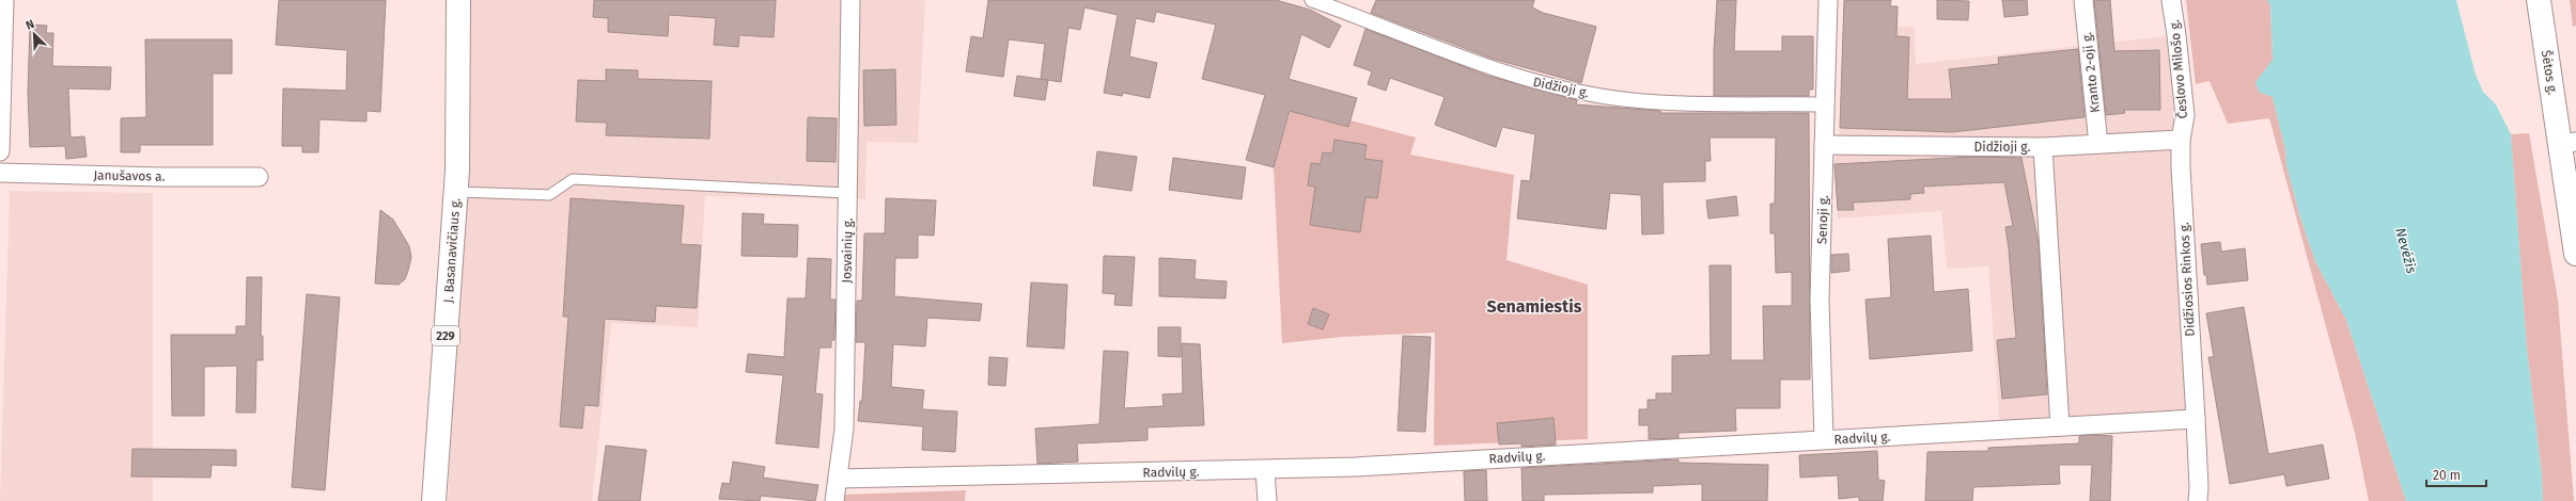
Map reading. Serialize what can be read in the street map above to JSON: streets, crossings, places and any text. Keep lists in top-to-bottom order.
{
  "streets": {
    "main road": ["Šėtos g.", "J. Basanavičiaus g.", "229"],
    "street": [
      "Česlovo Milošo g.",
      "Kranto 2-oji g.",
      "Didžioji g.",
      "Janušavos a.",
      "Senoji g.",
      "Josvainių g.",
      "Didžiosios Rinkos g.",
      "Radvilų g."
    ]
  },
  "crossings": [
    ["Česlovo Milošo g.", "Didžioji g."],
    ["Česlovo Milošo g.", "Didžiosios Rinkos g."],
    ["Kranto 2-oji g.", "Didžioji g."],
    ["Didžioji g.", "Senoji g."],
    ["Didžioji g.", "Didžiosios Rinkos g."],
    ["Senoji g.", "Radvilų g."],
    ["Josvainių g.", "Radvilų g."],
    ["Didžiosios Rinkos g.", "Radvilų g."]
  ],
  "districts": ["Senamiestis"],
  "water": ["Nevėžis"],
  "scale_bar": "20 m",
  "north": "top left"
}
